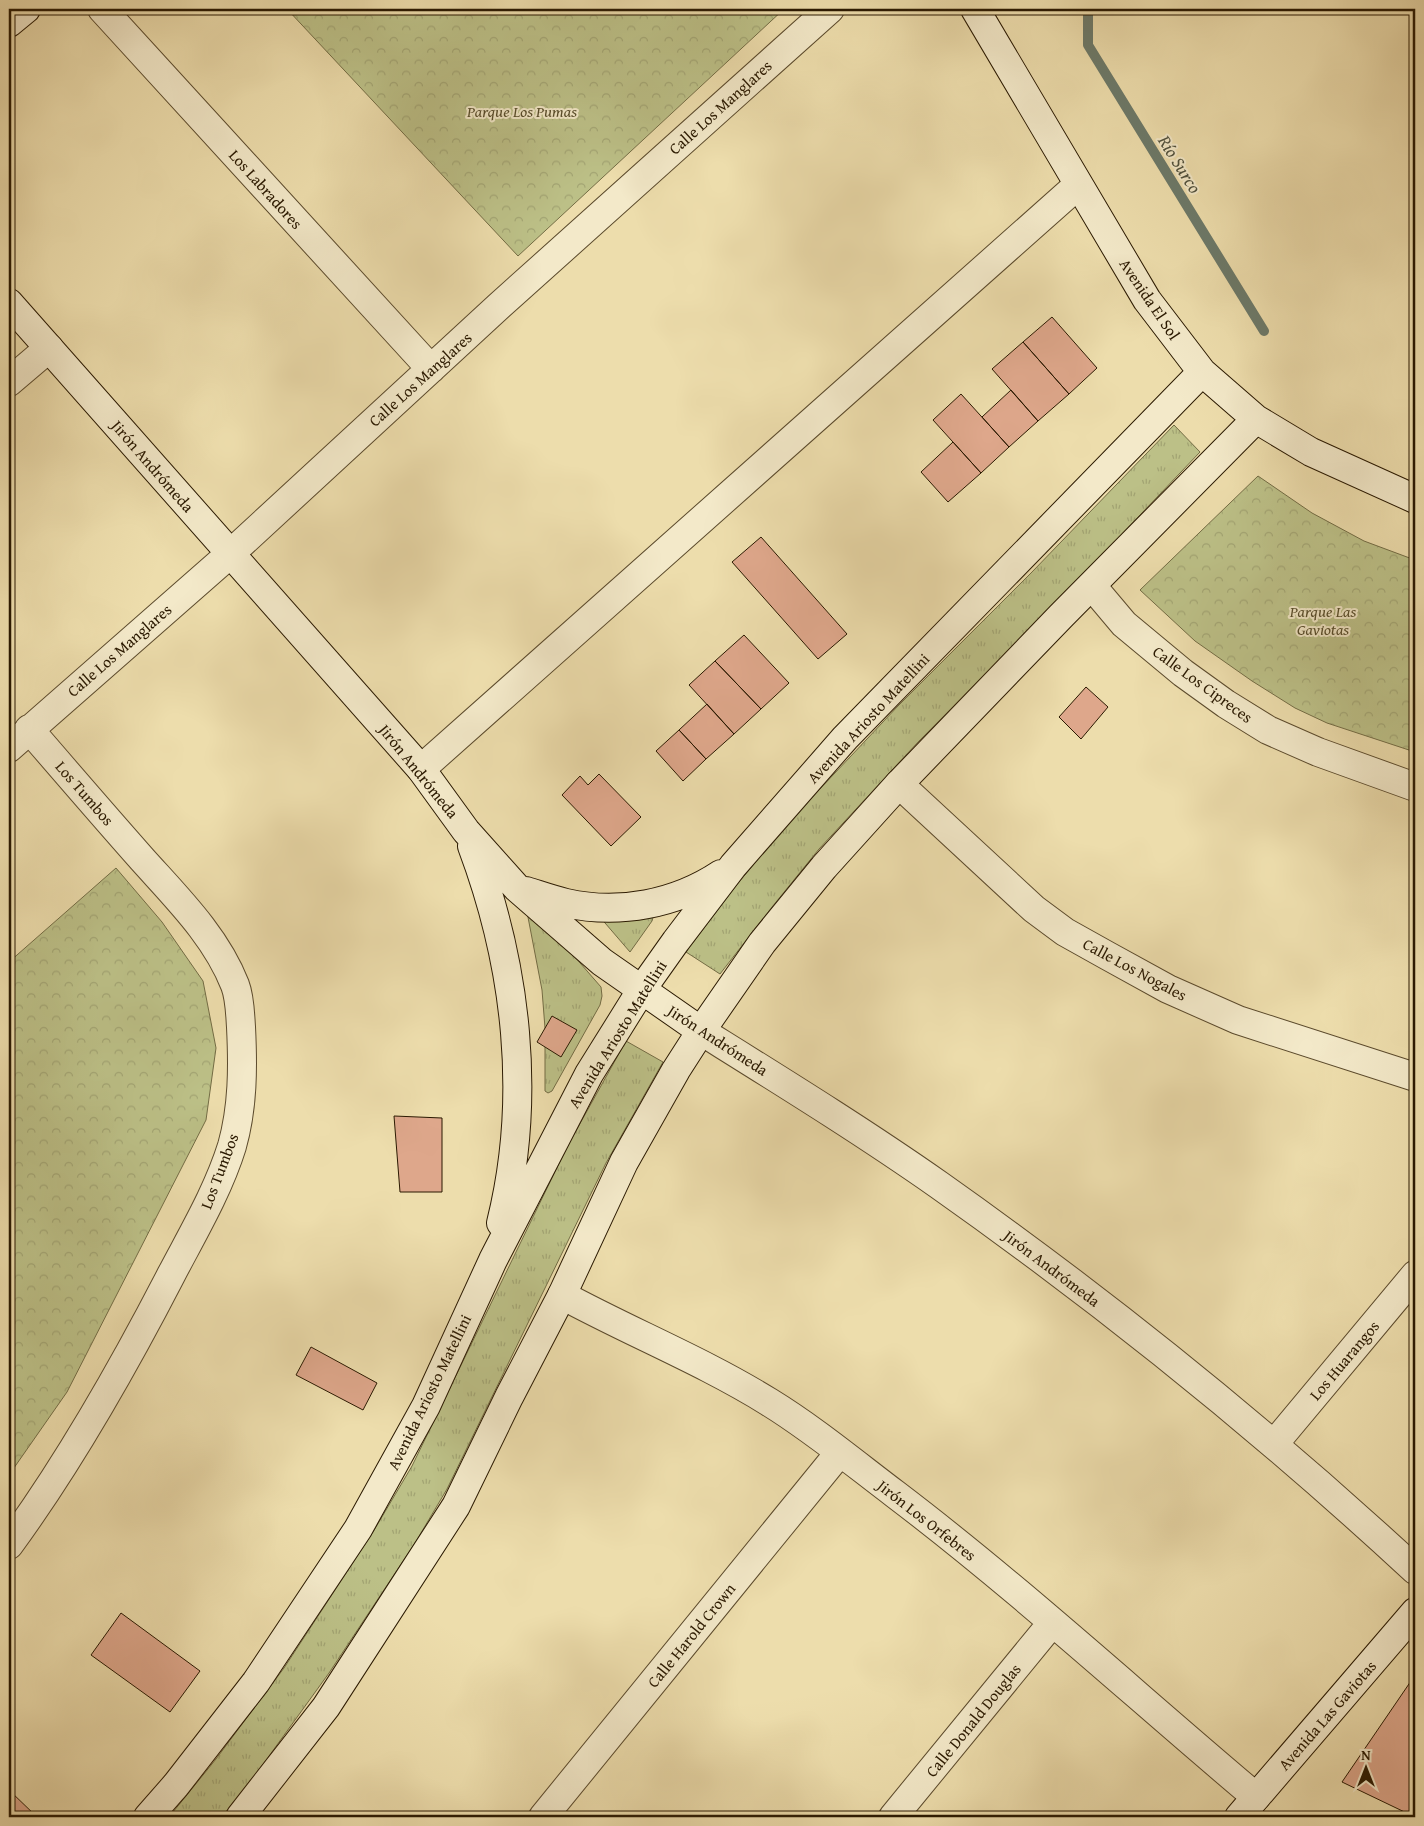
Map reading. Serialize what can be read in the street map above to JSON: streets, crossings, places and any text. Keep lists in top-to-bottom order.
{
  "streets": {
    "street": [
      "Calle Los Manglares",
      "Los Labradores",
      "Avenida El Sol",
      "Jirón Andrómeda",
      "Calle Los Cipreces",
      "Avenida Ariosto Matellini",
      "Los Tumbos",
      "Calle Los Nogales",
      "Los Huarangos",
      "Jirón Los Orfebres",
      "Calle Harold Crown",
      "Avenida Las Gaviotas",
      "Calle Donald Douglas"
    ]
  },
  "crossings": [
    ["Calle Los Manglares", "Los Labradores"],
    ["Calle Los Manglares", "Jirón Andrómeda"],
    ["Calle Los Manglares", "Los Tumbos"],
    ["Avenida El Sol", "Avenida Ariosto Matellini"],
    ["Jirón Andrómeda", "Avenida Ariosto Matellini"],
    ["Jirón Andrómeda", "Los Huarangos"],
    ["Jirón Los Orfebres", "Calle Harold Crown"],
    ["Jirón Los Orfebres", "Avenida Las Gaviotas"],
    ["Jirón Los Orfebres", "Calle Donald Douglas"]
  ],
  "water": ["Río Surco"],
  "parks": ["Parque Los Pumas", "Parque Las Gaviotas"],
  "north": "top"
}
